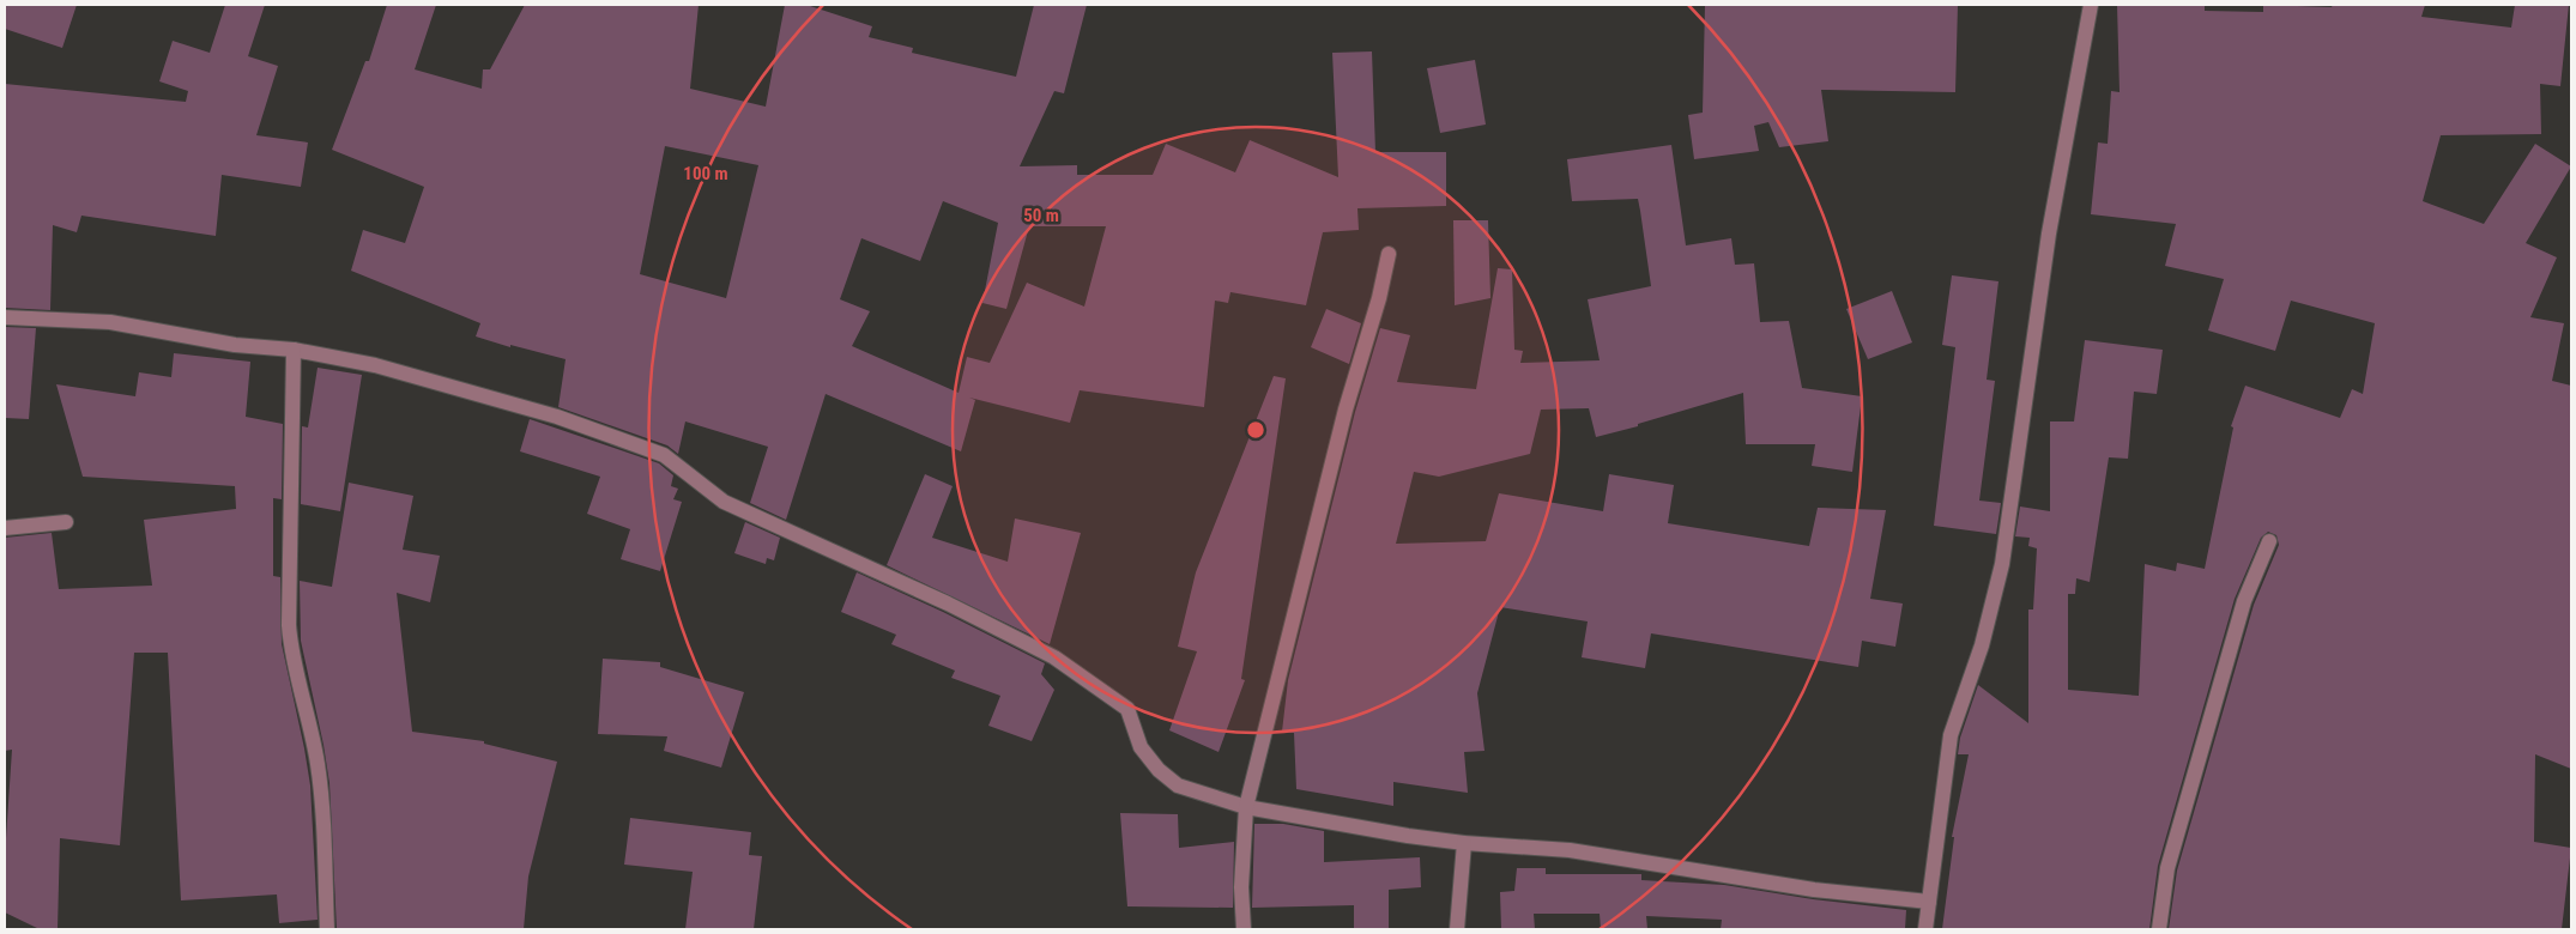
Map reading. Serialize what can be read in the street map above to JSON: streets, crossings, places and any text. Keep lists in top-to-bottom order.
{
  "rings": ["100 m", "50 m"]
}
